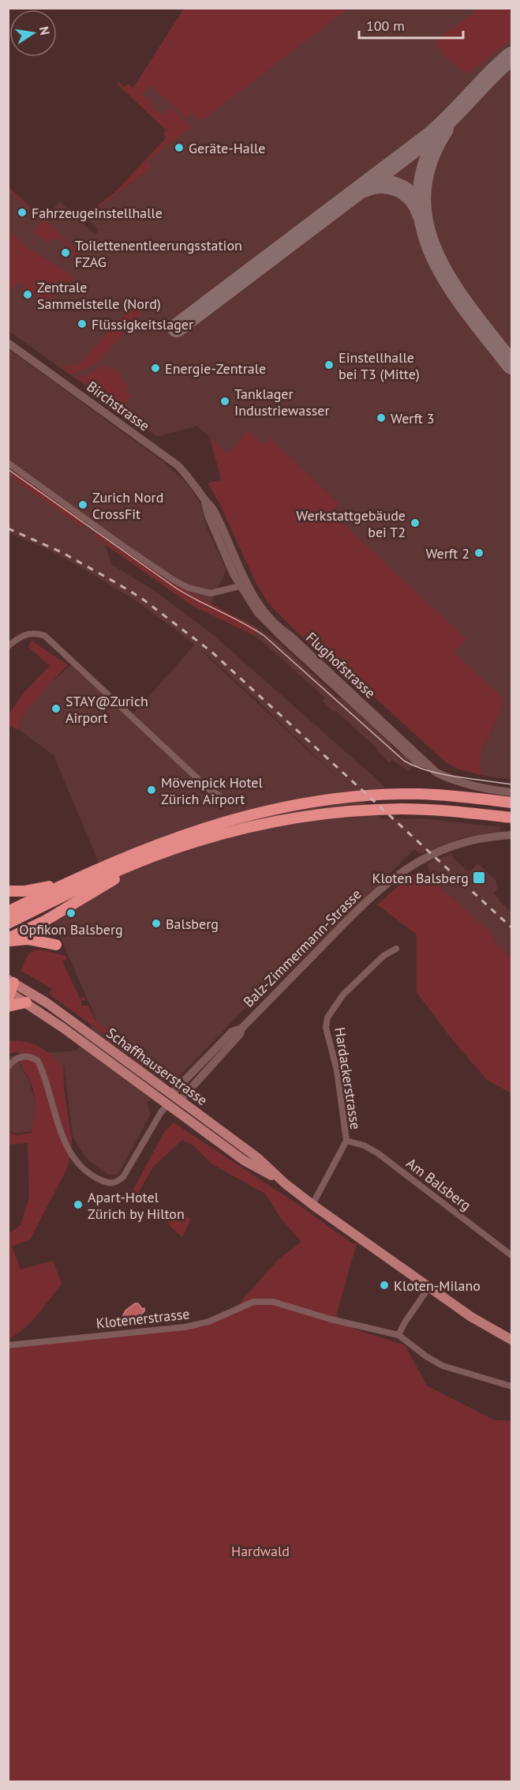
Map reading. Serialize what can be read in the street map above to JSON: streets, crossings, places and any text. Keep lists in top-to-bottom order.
{
  "streets": {
    "main road": [
      "Birchstrasse",
      "Flughofstrasse",
      "Balz-Zimmermann-Strasse",
      "Schaffhauserstrasse"
    ],
    "street": ["Hardackerstrasse", "Am Balsberg", "Klotenerstrasse"]
  },
  "crossings": [
    ["Birchstrasse", "Flughofstrasse"],
    ["Balz-Zimmermann-Strasse", "Schaffhauserstrasse"],
    ["Schaffhauserstrasse", "Hardackerstrasse"],
    ["Hardackerstrasse", "Am Balsberg"]
  ],
  "parks": ["Hardwald"],
  "places": {
    "other": [
      "Geräte-Halle",
      "Fahrzeugeinstellhalle",
      "Toilettenentleerungsstation FZAG",
      "Zentrale Sammelstelle (Nord)",
      "Flüssigkeitslager",
      "Einstellhalle bei T3 (Mitte)",
      "Energie-Zentrale",
      "Tanklager Industriewasser",
      "Werft 3",
      "Zurich Nord CrossFit",
      "Werkstattgebäude bei T2",
      "Werft 2",
      "STAY@Zurich Airport",
      "Mövenpick Hotel Zürich Airport",
      "Opfikon Balsberg",
      "Balsberg",
      "Apart-Hotel Zürich by Hilton",
      "Kloten-Milano"
    ],
    "transit": ["Kloten Balsberg"]
  },
  "scale_bar": "100 m",
  "north": "right"
}
